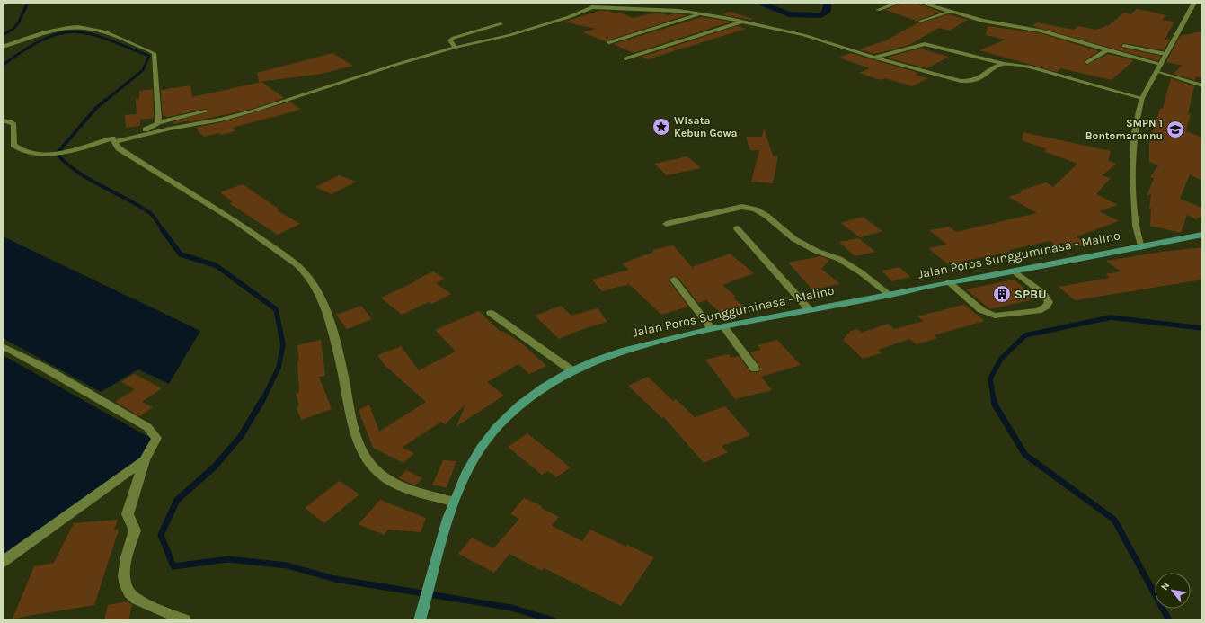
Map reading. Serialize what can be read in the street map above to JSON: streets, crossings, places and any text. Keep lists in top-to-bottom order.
{
  "streets": {
    "main road": ["Jalan Poros Sungguminasa - Malino"]
  },
  "places": {
    "place": ["Wisata Kebun Gowa"],
    "school or university": ["SMPN 1 Bontomarannu"],
    "building": ["SPBU"]
  },
  "north": "top left"
}
